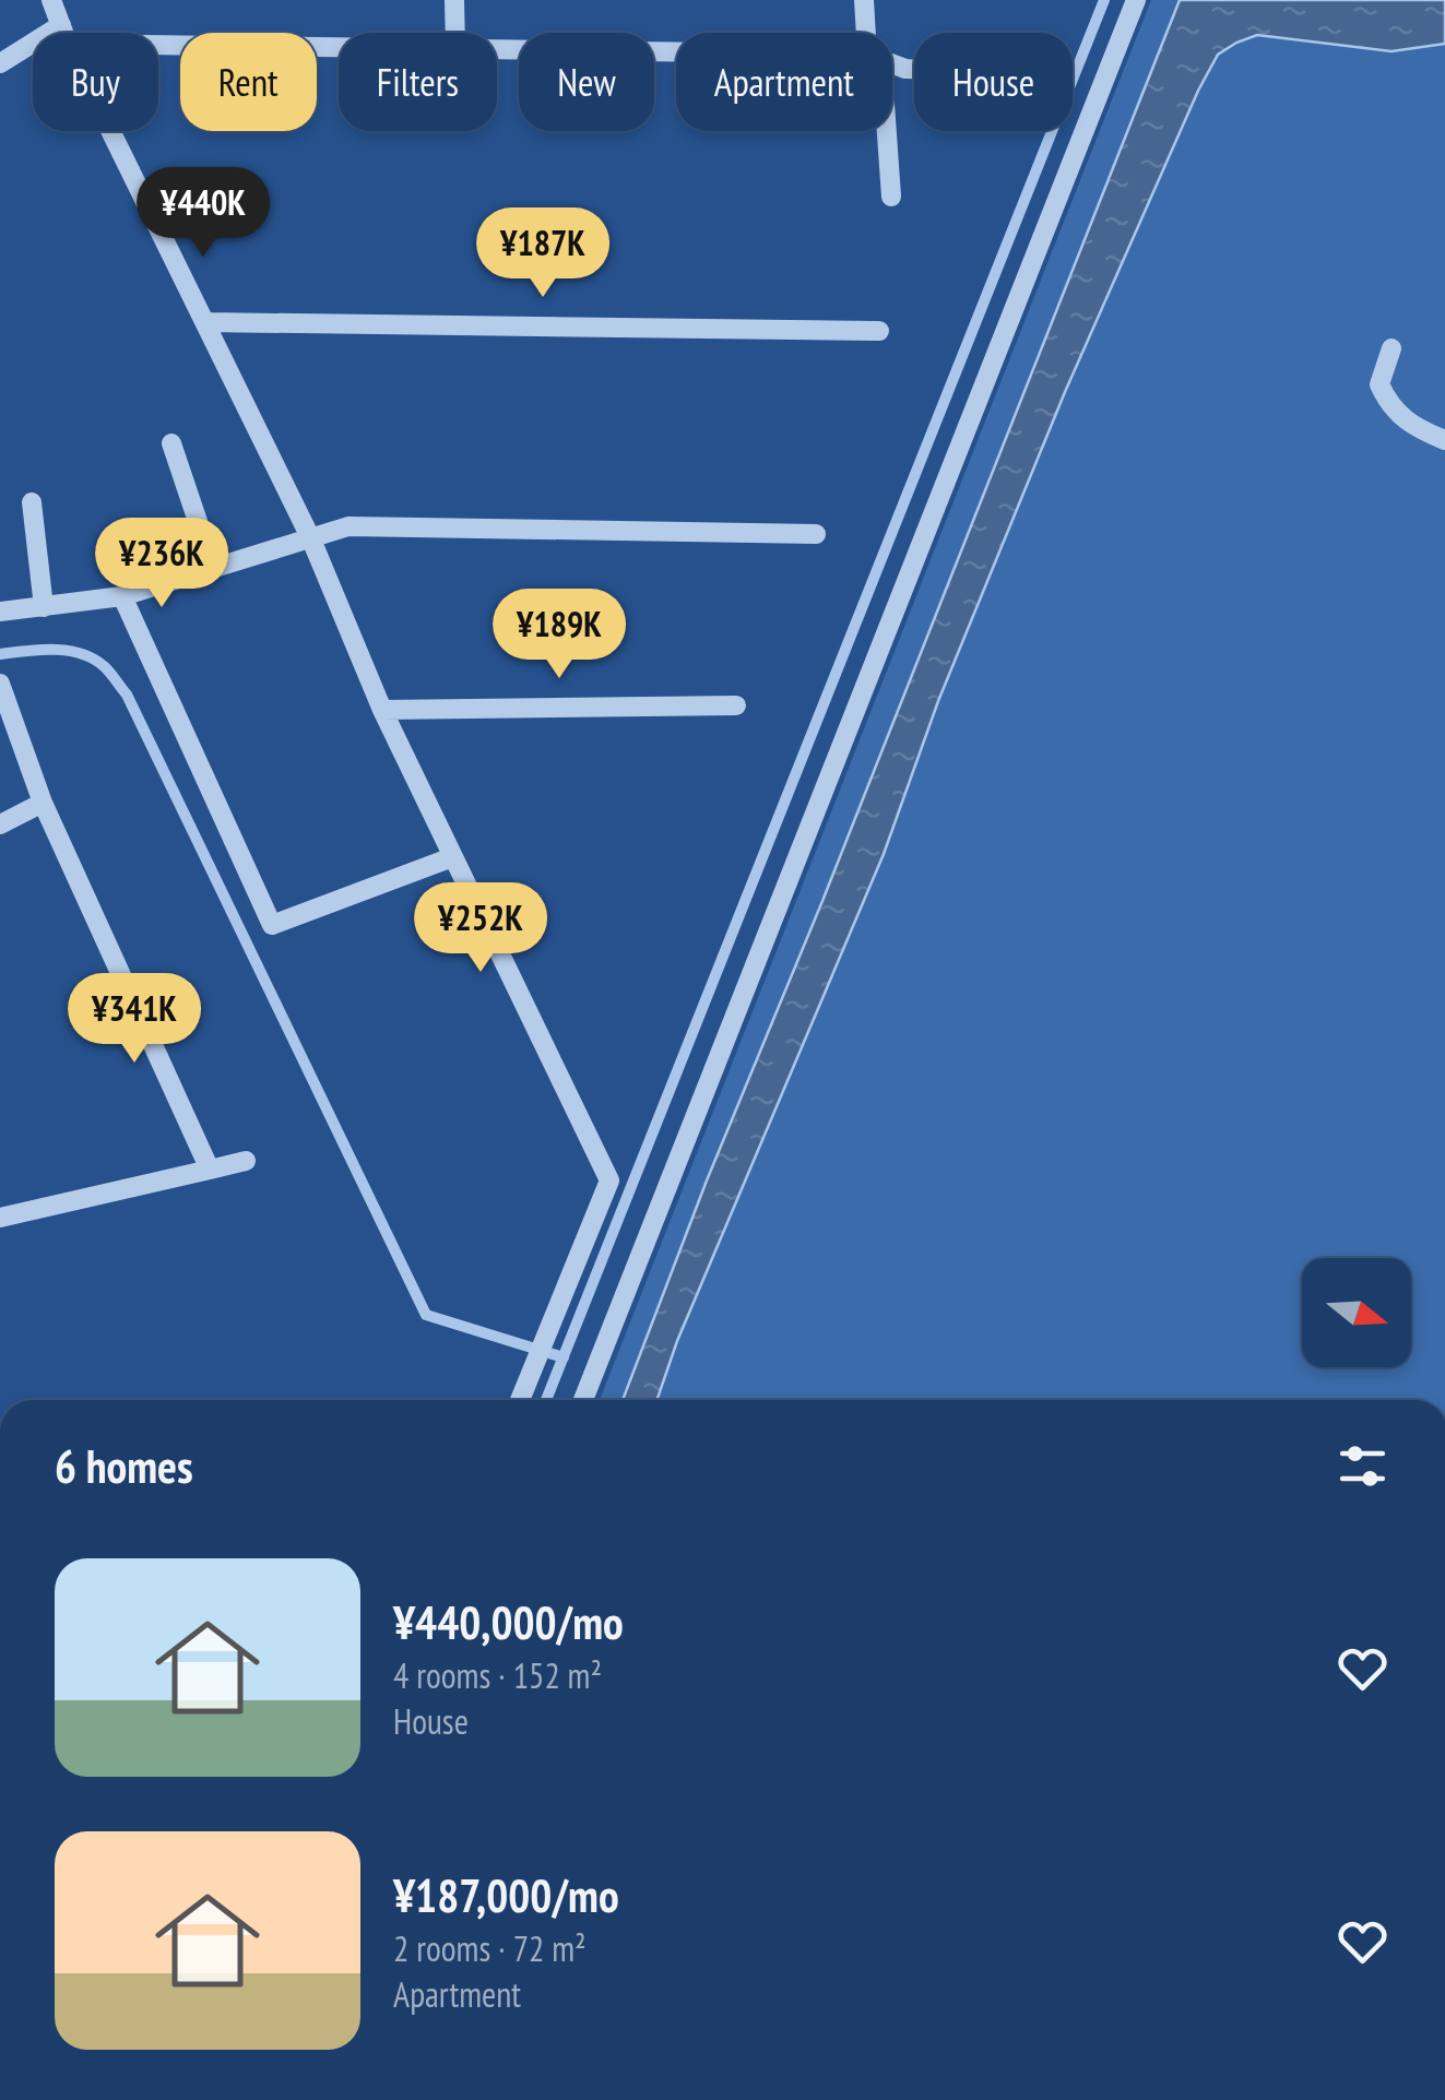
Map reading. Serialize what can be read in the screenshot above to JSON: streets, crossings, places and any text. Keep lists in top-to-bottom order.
{
  "north": "right",
  "page": {
    "chip": [
      "Buy",
      "Rent",
      "Filters",
      "New",
      "Apartment",
      "House"
    ],
    "price": [
      "¥440K",
      "¥187K",
      "¥236K",
      "¥189K",
      "¥252K",
      "¥341K"
    ],
    "heading": "6 homes",
    "list": [
      {
        "name": "¥440,000/mo",
        "note": "4 rooms · 152 m² · House"
      },
      {
        "name": "¥187,000/mo",
        "note": "2 rooms · 72 m² · Apartment"
      }
    ]
  }
}
